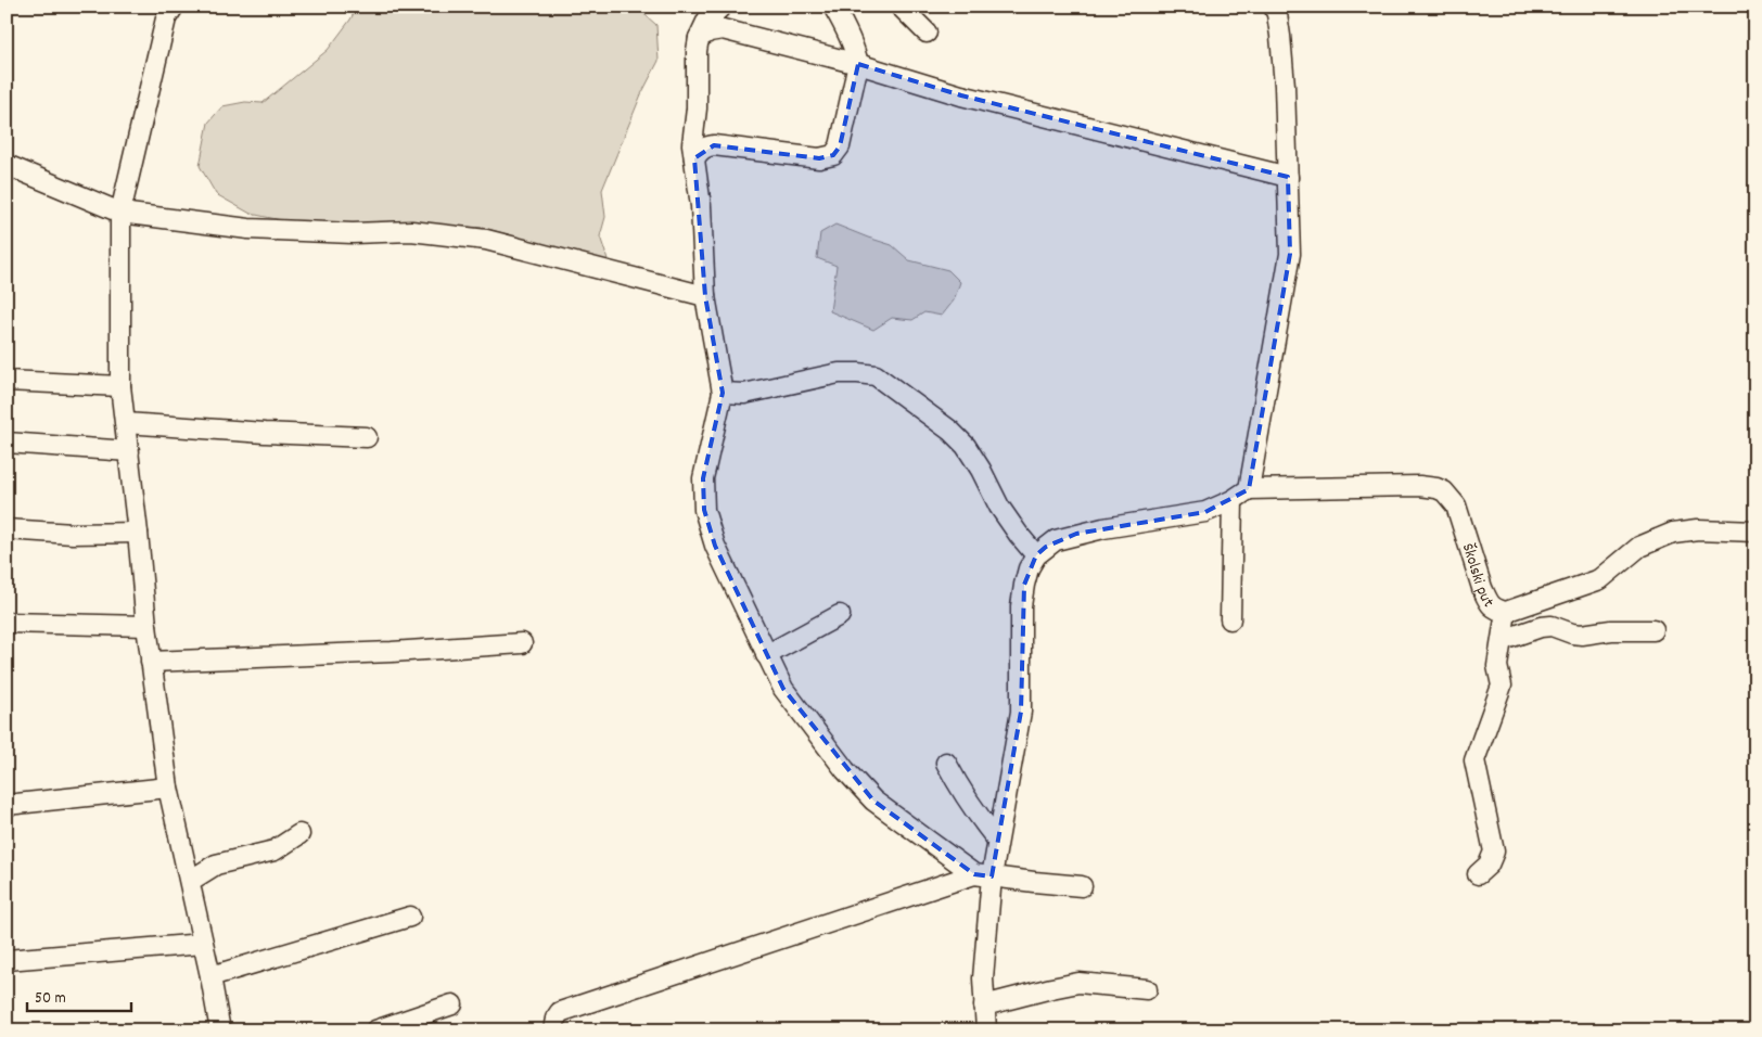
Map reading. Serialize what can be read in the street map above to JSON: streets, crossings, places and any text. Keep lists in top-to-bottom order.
{
  "streets": {
    "street": ["Školski put"]
  },
  "scale_bar": "50 m"
}
